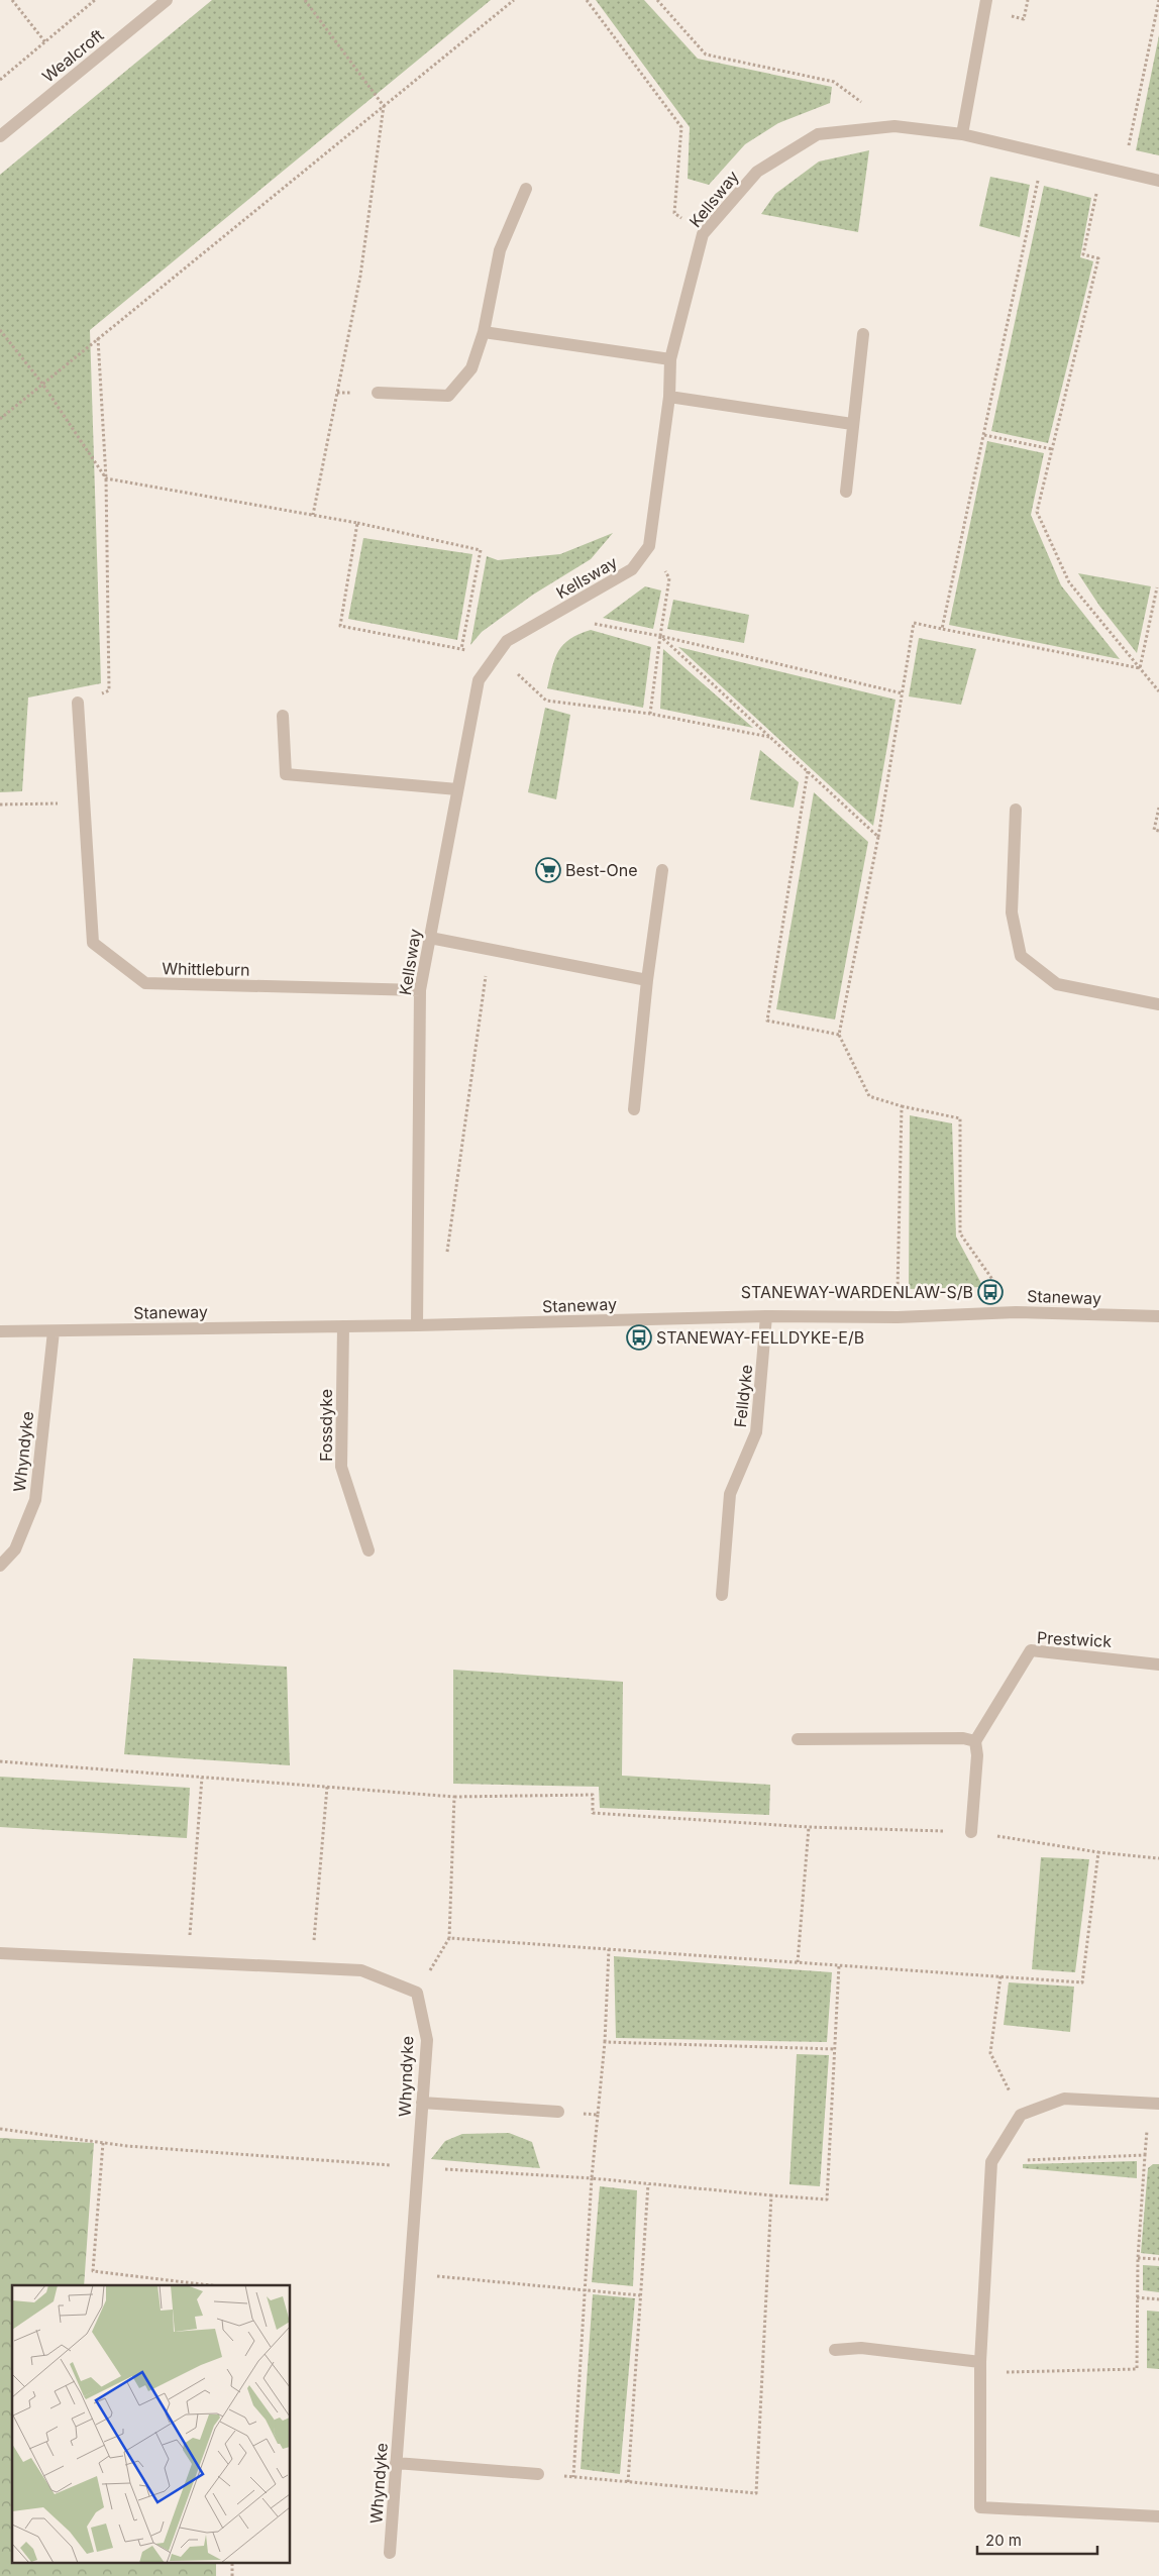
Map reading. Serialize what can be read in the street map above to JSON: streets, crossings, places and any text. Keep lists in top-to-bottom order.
{
  "streets": {
    "street": [
      "Wealcroft",
      "Kellsway",
      "Whittleburn",
      "Staneway",
      "Felldyke",
      "Fossdyke",
      "Whyndyke",
      "Prestwick"
    ]
  },
  "crossings": [
    ["Kellsway", "Whittleburn"],
    ["Kellsway", "Staneway"],
    ["Staneway", "Felldyke"],
    ["Staneway", "Fossdyke"],
    ["Staneway", "Whyndyke"]
  ],
  "places": {
    "supermarket": ["Best-One"],
    "bus stop": ["STANEWAY-WARDENLAW-S/B", "STANEWAY-FELLDYKE-E/B"]
  },
  "scale_bar": "20 m"
}
